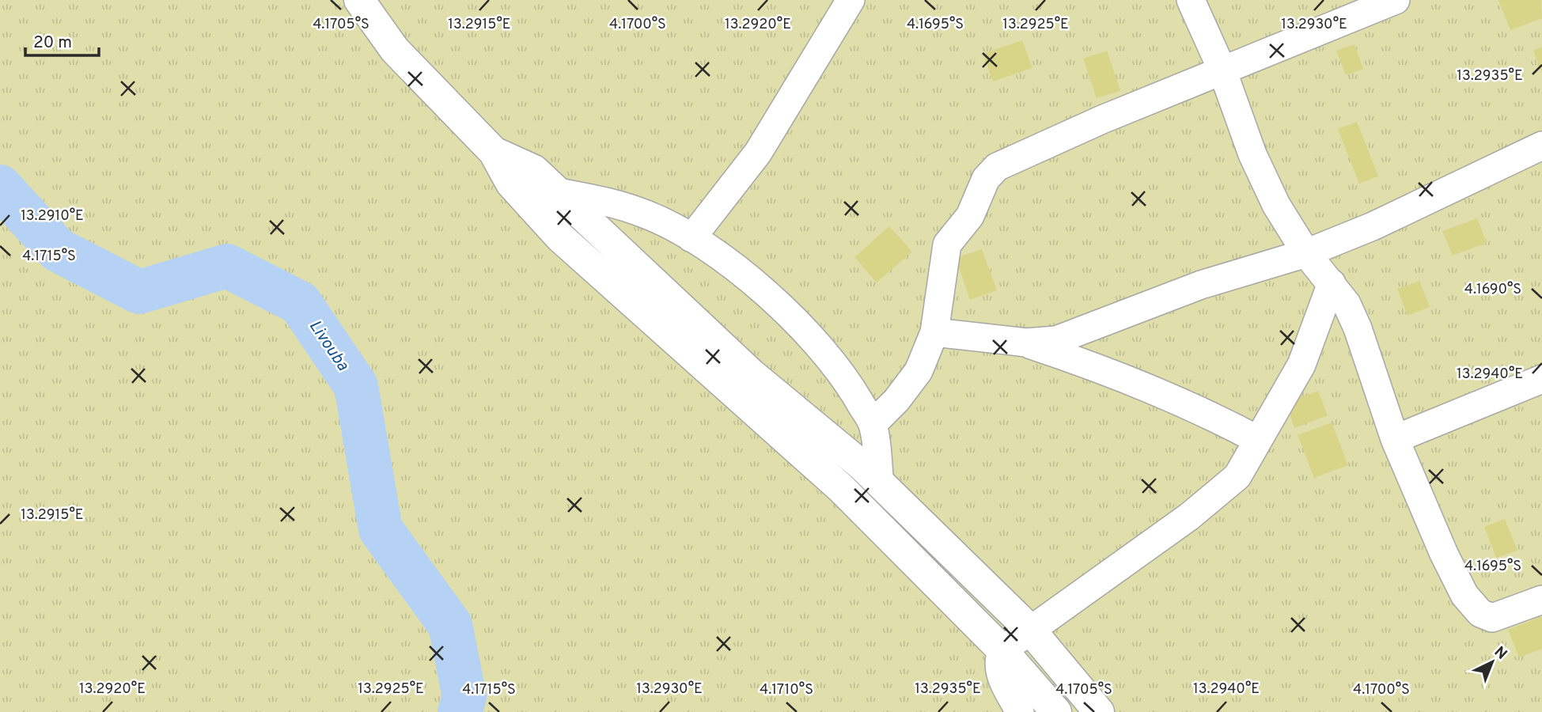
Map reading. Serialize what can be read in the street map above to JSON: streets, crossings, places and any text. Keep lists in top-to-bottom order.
{
  "water": ["Livouba"],
  "scale_bar": "20 m",
  "north": "top right",
  "coordinates": [
    "4.1705°S",
    "4.1700°S",
    "4.1695°S",
    "13.2920°E",
    "13.2925°E",
    "13.2930°E",
    "13.2915°E",
    "13.2935°E",
    "13.2910°E",
    "4.1715°S",
    "4.1690°S",
    "13.2940°E",
    "4.1710°S"
  ]
}
